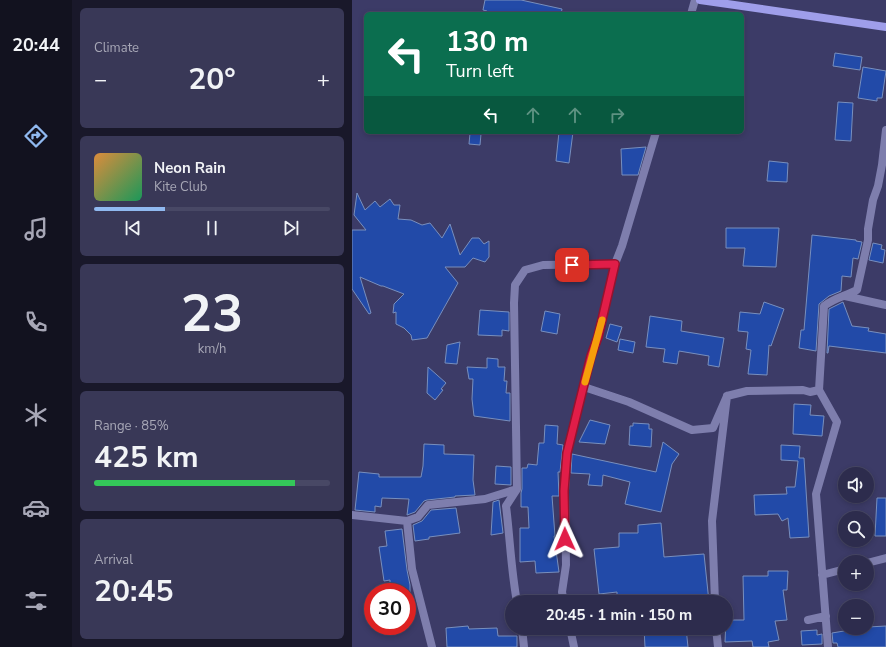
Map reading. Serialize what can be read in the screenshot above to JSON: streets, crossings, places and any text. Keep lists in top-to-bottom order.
{
  "page": {
    "tabs": "20:44",
    "tile": [
      "Climate",
      ["23", "km/h"],
      ["Range · 85%", "425 km"],
      ["Arrival", "20:45"]
    ],
    "turn": ["130 m", "Turn left"],
    "heat": ["−", "20°", "+"],
    "song": ["Neon Rain", "Kite Club"],
    "map_buttons": ["+", "−"],
    "limit": "30",
    "trip": "20:45 · 1 min · 150 m"
  }
}
